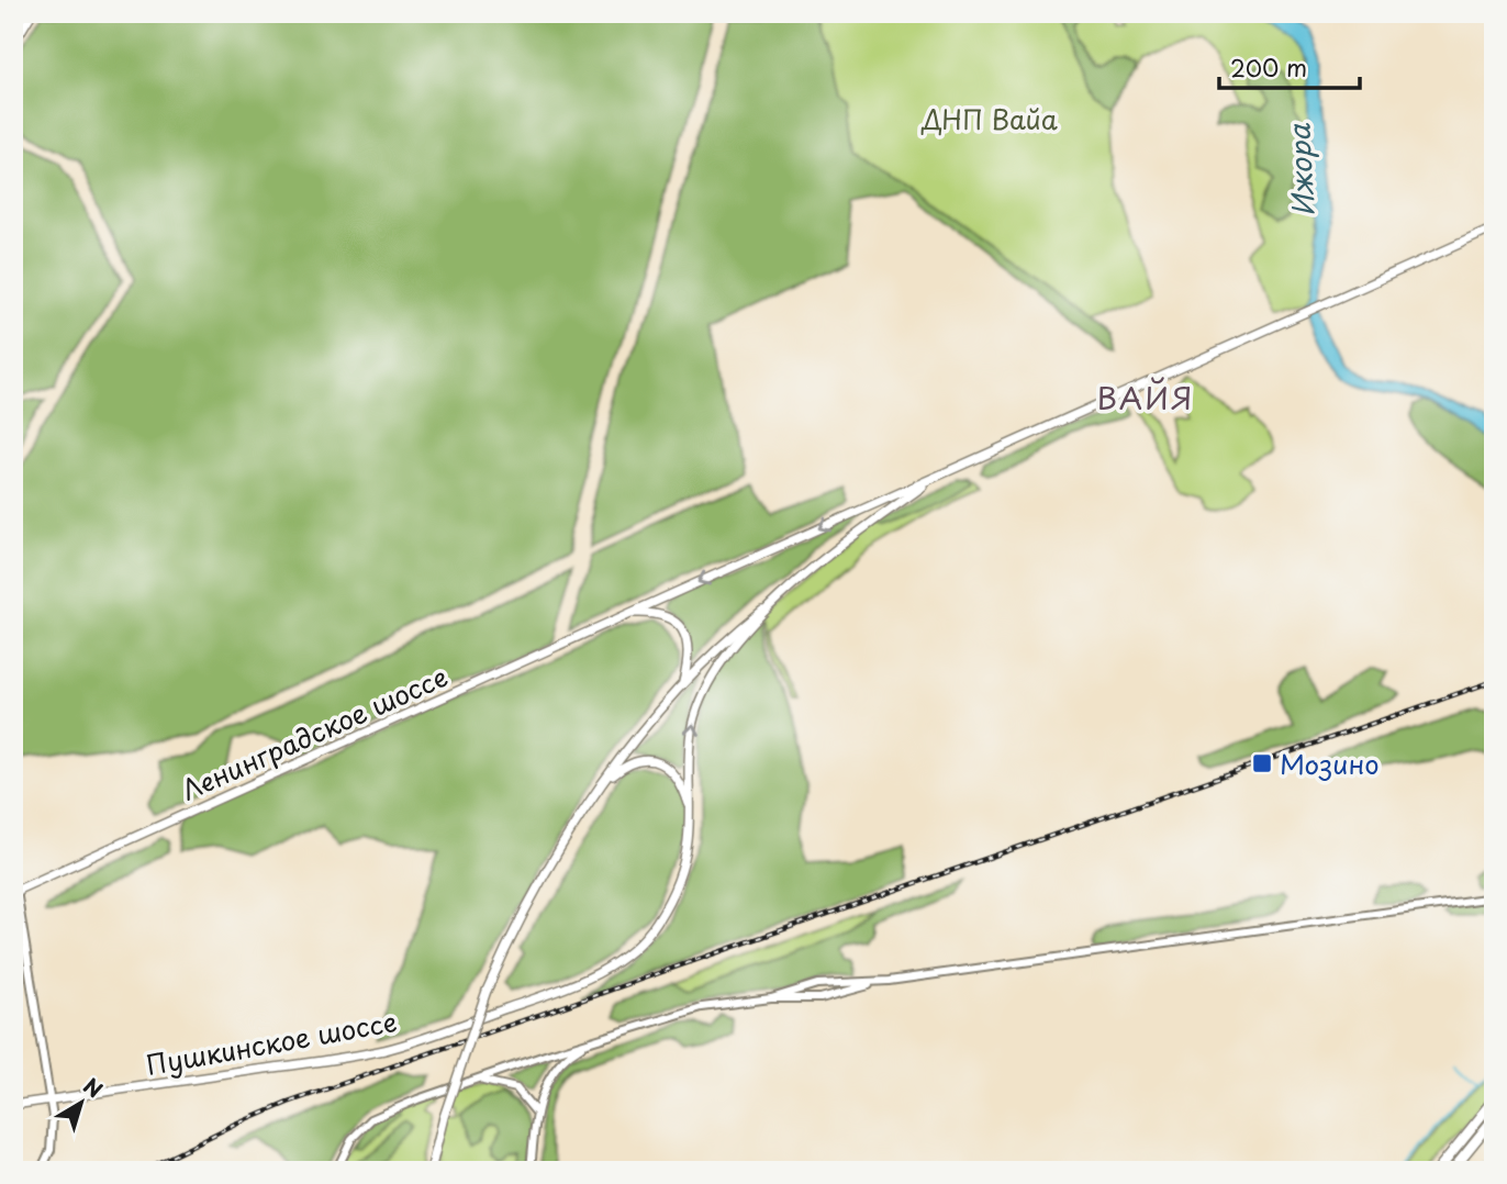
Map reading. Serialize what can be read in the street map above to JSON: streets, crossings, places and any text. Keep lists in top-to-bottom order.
{
  "streets": {
    "main road": ["Ленинградское шоссе", "Пушкинское шоссе"]
  },
  "districts": ["ВАЙЯ"],
  "water": ["Ижора"],
  "parks": ["ДНП Вайа"],
  "places": {
    "transit": ["Мозино"]
  },
  "scale_bar": "200 m",
  "north": "top right"
}
